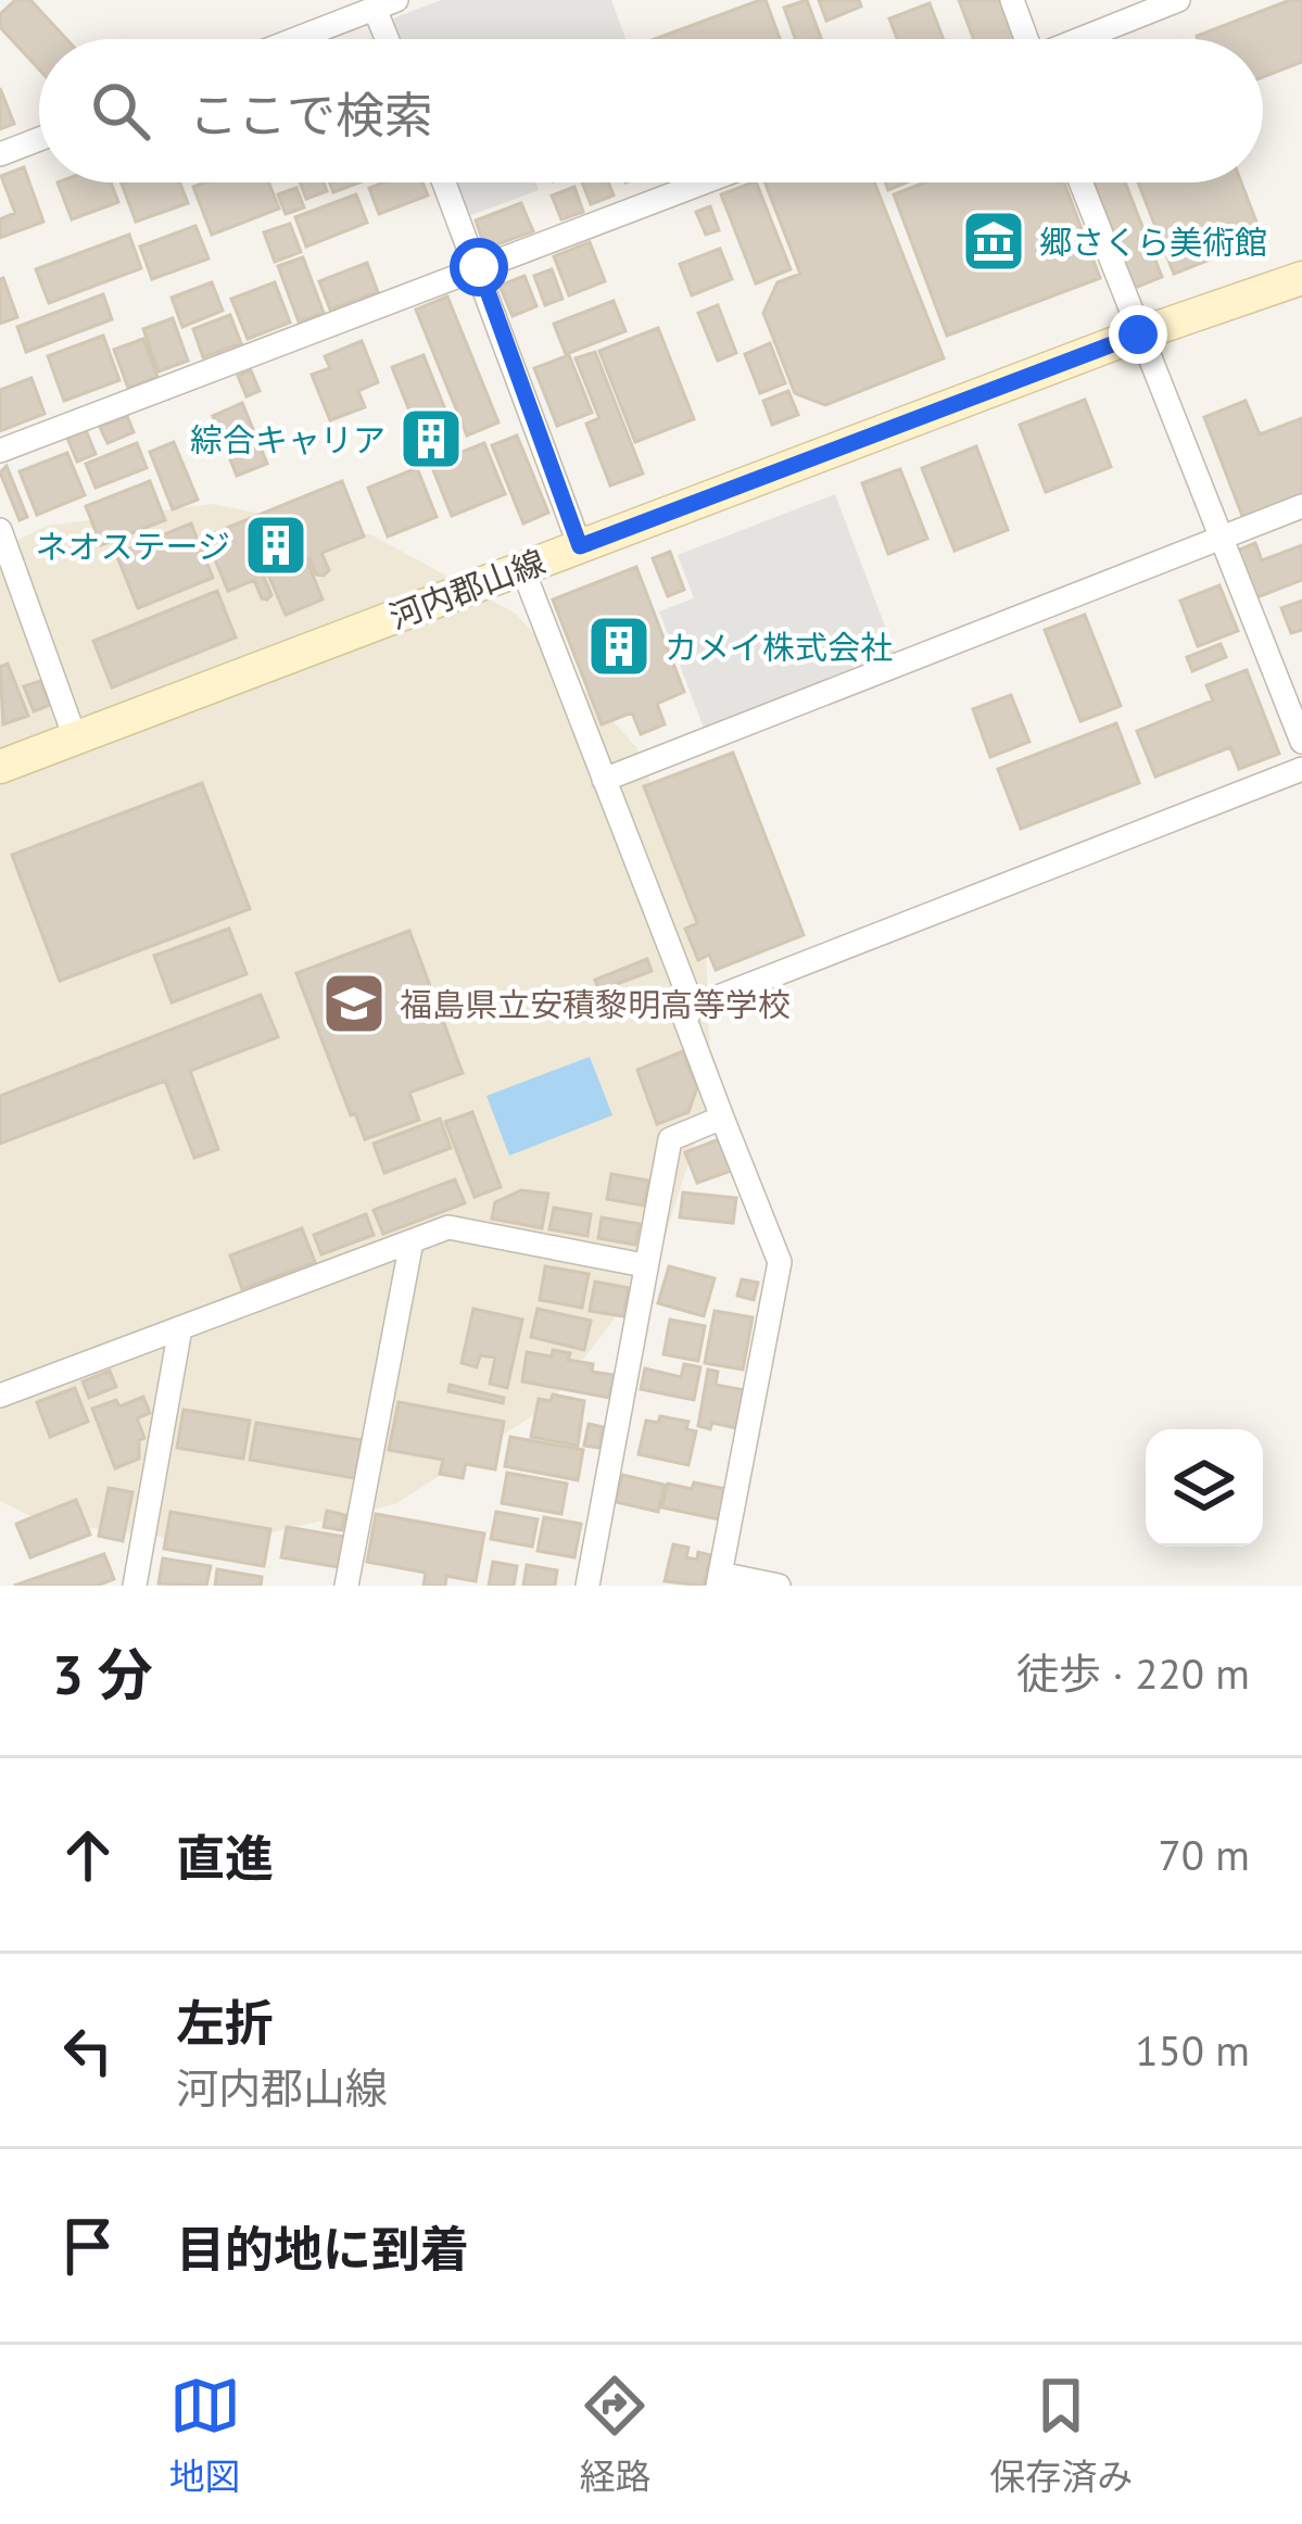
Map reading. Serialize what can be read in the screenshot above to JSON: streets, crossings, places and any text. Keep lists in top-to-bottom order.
{
  "streets": {
    "main road": ["河内郡山線"]
  },
  "places": {
    "museum": ["郷さくら美術館"],
    "building": ["綜合キャリア", "ネオステージ", "カメイ株式会社"],
    "school or university": ["福島県立安積黎明高等学校"]
  },
  "page": {
    "search": "ここで検索",
    "heading": ["3 分", "徒歩 · 220 m"],
    "list": [
      ["直進", "70 m"],
      ["左折", "河内郡山線", "150 m"],
      "目的地に到着"
    ],
    "nav": ["地図", "経路", "保存済み"]
  }
}
